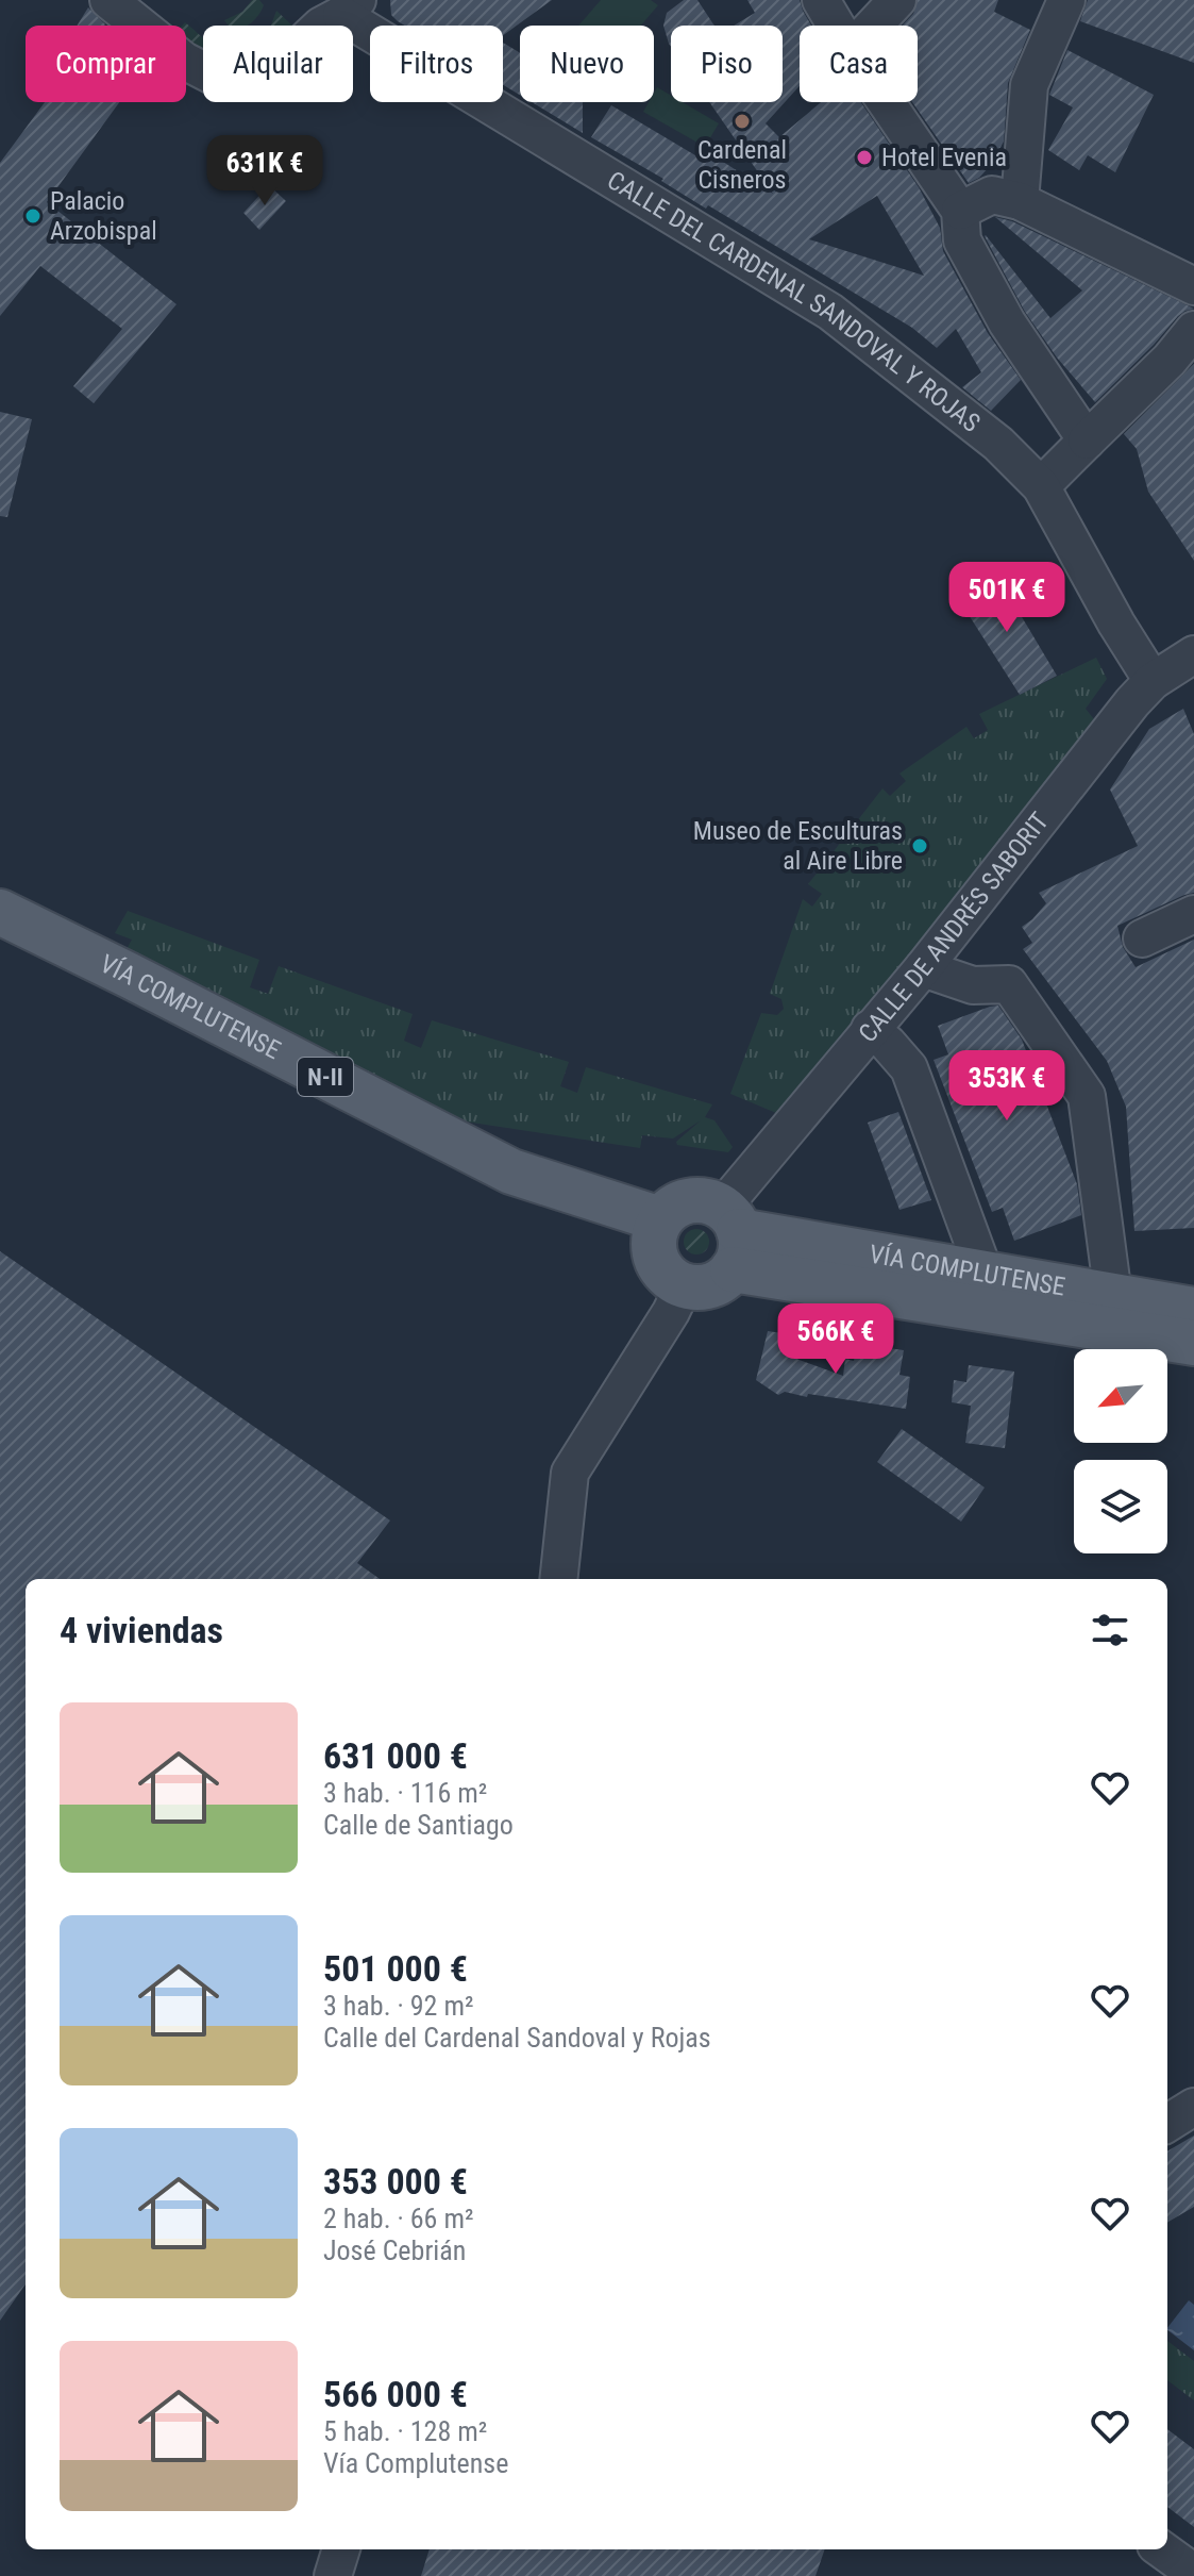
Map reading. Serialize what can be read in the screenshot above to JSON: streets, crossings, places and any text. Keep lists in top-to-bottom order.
{
  "streets": {
    "main road": ["VÍA COMPLUTENSE", "N-II"],
    "street": ["CALLE DEL CARDENAL SANDOVAL Y ROJAS", "CALLE DE ANDRÉS SABORIT"]
  },
  "crossings": [
    ["CALLE DEL CARDENAL SANDOVAL Y ROJAS", "CALLE DE ANDRÉS SABORIT"],
    ["CALLE DE ANDRÉS SABORIT", "VÍA COMPLUTENSE"]
  ],
  "places": [
    "Cardenal Cisneros",
    "Hotel Evenia",
    "Palacio Arzobispal",
    "Museo de Esculturas al Aire Libre"
  ],
  "north": "bottom left",
  "page": {
    "chip": [
      "Comprar",
      "Alquilar",
      "Filtros",
      "Nuevo",
      "Piso",
      "Casa"
    ],
    "price": [
      "631K €",
      "501K €",
      "353K €",
      "566K €"
    ],
    "heading": "4 viviendas",
    "list": [
      {
        "name": "631 000 €",
        "note": "3 hab. · 116 m² · Calle de Santiago"
      },
      {
        "name": "501 000 €",
        "note": "3 hab. · 92 m² · Calle del Cardenal Sandoval y Rojas"
      },
      {
        "name": "353 000 €",
        "note": "2 hab. · 66 m² · José Cebrián"
      },
      {
        "name": "566 000 €",
        "note": "5 hab. · 128 m² · Vía Complutense"
      }
    ]
  }
}
